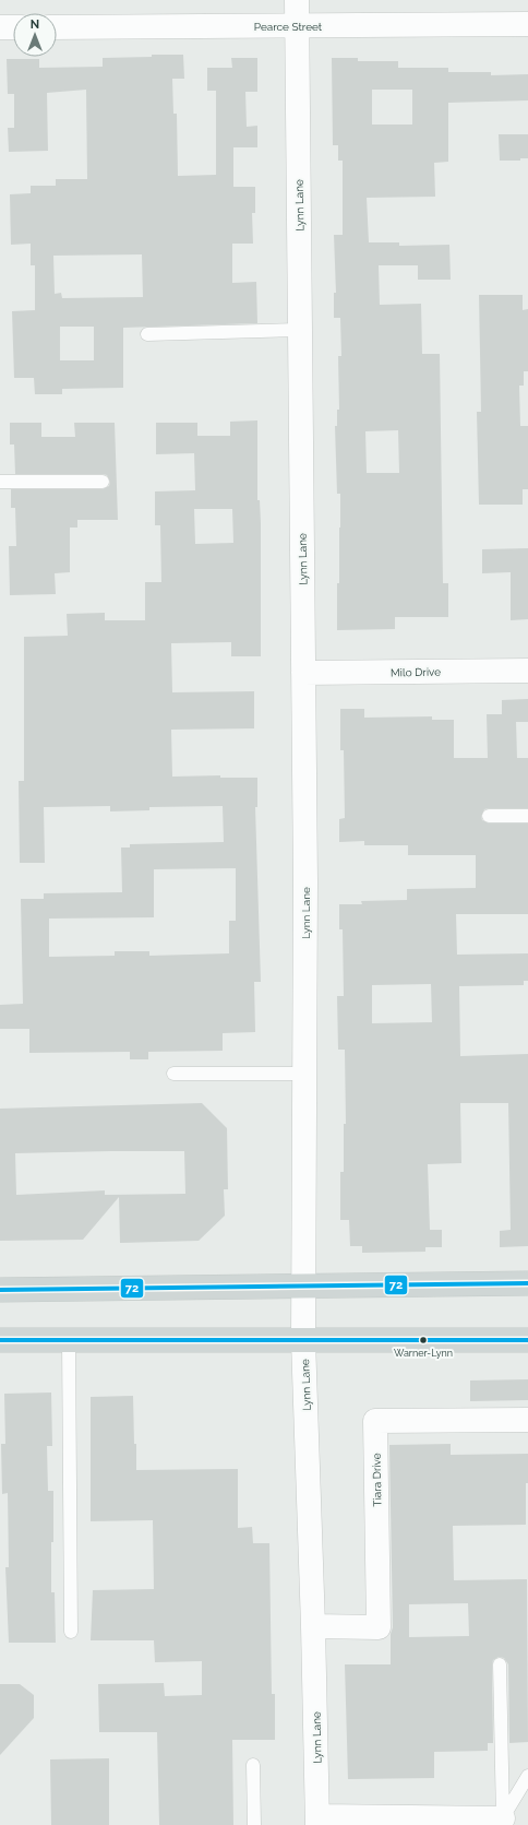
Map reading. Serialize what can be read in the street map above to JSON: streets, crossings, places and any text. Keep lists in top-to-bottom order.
{
  "streets": {
    "street": [
      "Pearce Street",
      "Lynn Lane",
      "Milo Drive",
      "Tiara Drive"
    ]
  },
  "crossings": [
    ["Pearce Street", "Lynn Lane"],
    ["Lynn Lane", "Milo Drive"],
    ["Lynn Lane", "Tiara Drive"]
  ],
  "places": ["Warner-Lynn"],
  "lines": ["transit line 72"],
  "north": "top"
}
